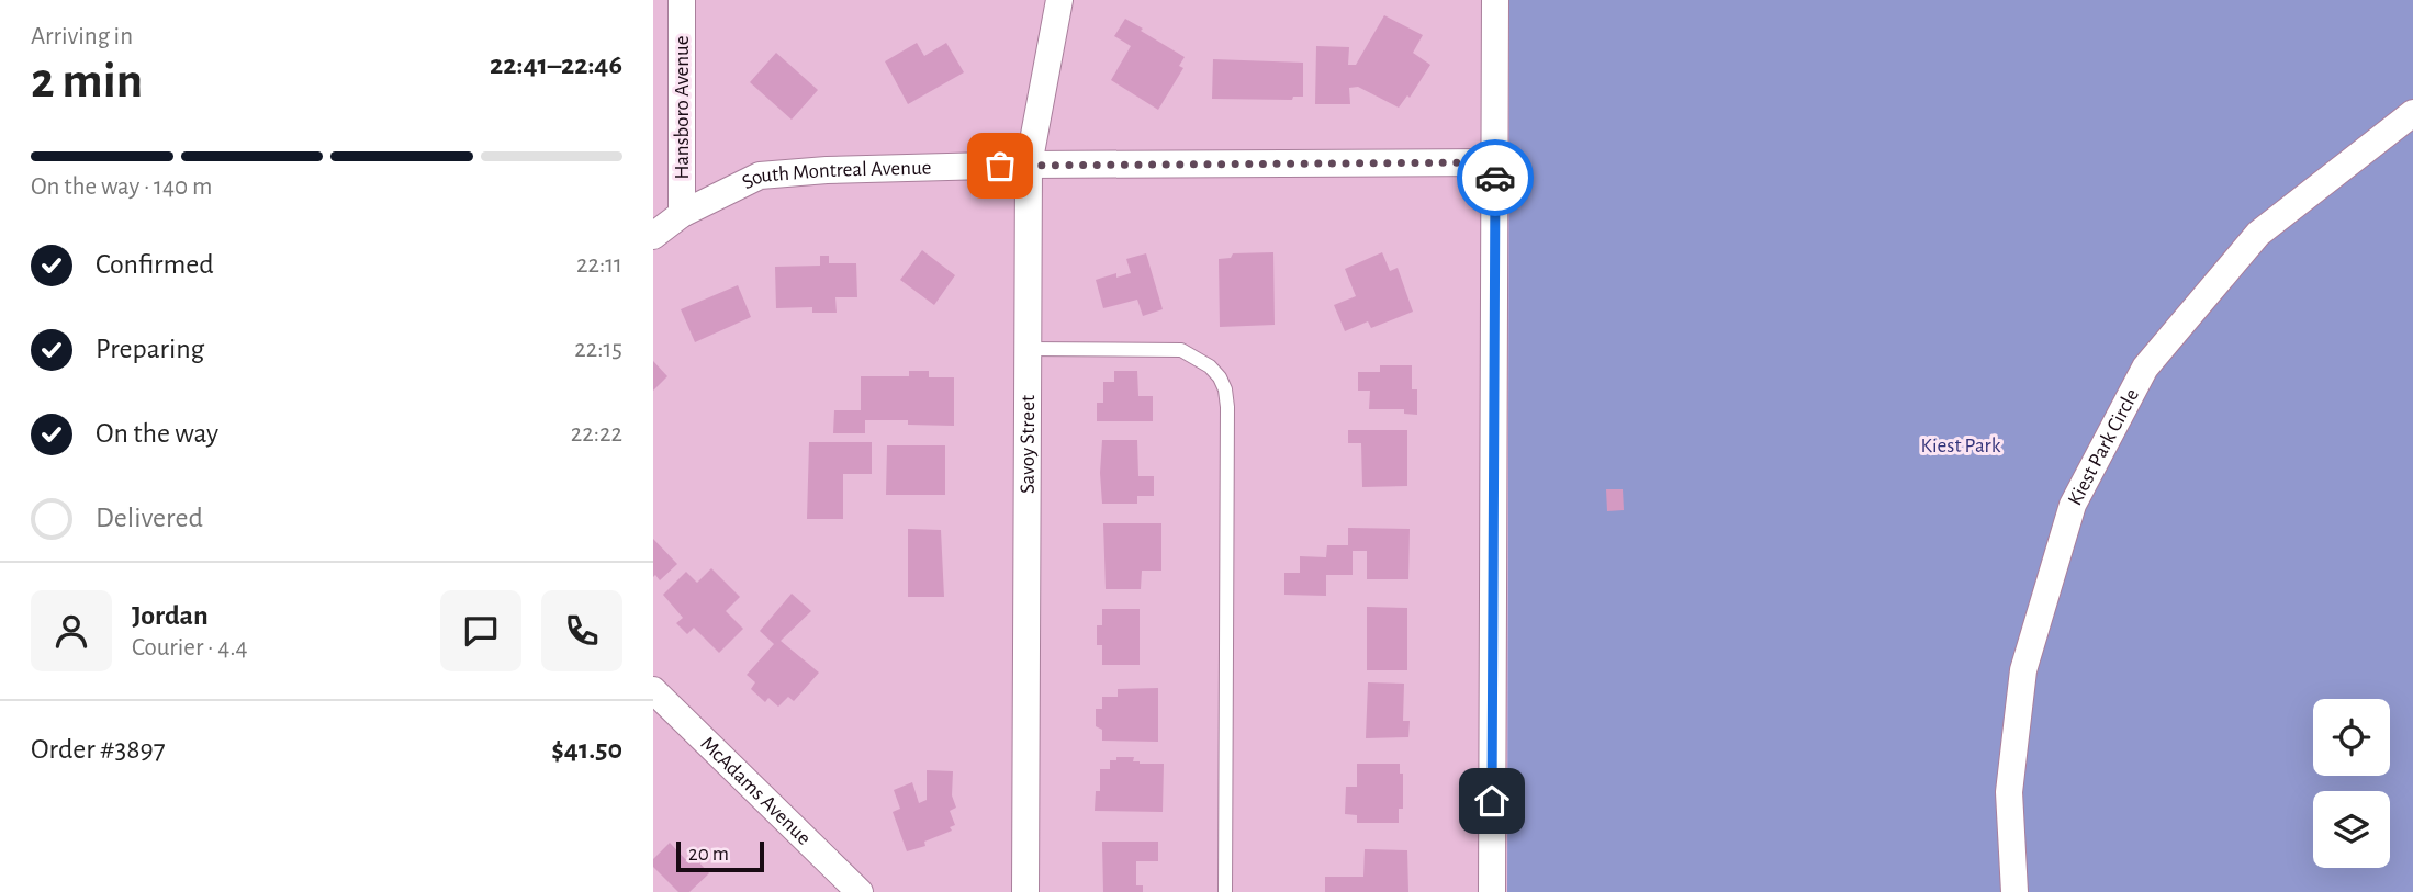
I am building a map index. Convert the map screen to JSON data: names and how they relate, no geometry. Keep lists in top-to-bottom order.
{
  "streets": {
    "street": [
      "Hansboro Avenue",
      "South Montreal Avenue",
      "Savoy Street",
      "Kiest Park Circle",
      "McAdams Avenue"
    ]
  },
  "crossings": [
    ["Hansboro Avenue", "South Montreal Avenue"],
    ["South Montreal Avenue", "Savoy Street"]
  ],
  "parks": ["Kiest Park"],
  "scale_bar": "20 m",
  "page": {
    "heading": ["2 min", "Arriving in", "22:41–22:46"],
    "panel": [
      "Jordan",
      "Courier · 4.4",
      "Order #3897",
      "$41.50"
    ],
    "bar": "On the way · 140 m",
    "list": [
      ["Confirmed", "22:11"],
      ["Preparing", "22:15"],
      ["On the way", "22:22"],
      "Delivered"
    ],
    "scale": "20 m"
  }
}
